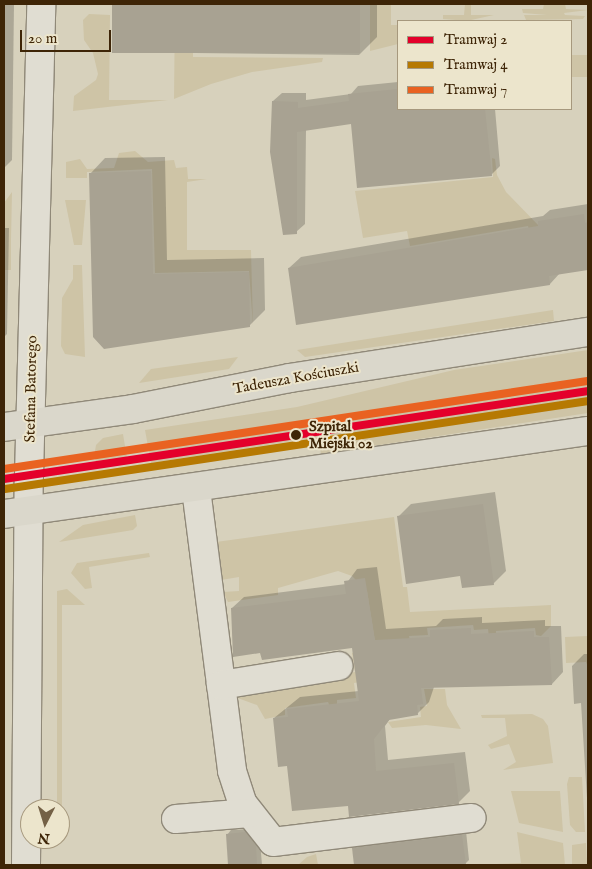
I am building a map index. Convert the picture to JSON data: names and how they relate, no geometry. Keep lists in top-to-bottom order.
{
  "streets": {
    "main road": ["Tadeusza Kościuszki"],
    "street": ["Stefana Batorego"]
  },
  "crossings": [
    ["Tadeusza Kościuszki", "Stefana Batorego"]
  ],
  "places": ["Szpital Miejski 02"],
  "lines": ["tram line 7", "tram line 2", "tram line 4"],
  "legend": ["Tramwaj 2", "Tramwaj 4", "Tramwaj 7"],
  "scale_bar": "20 m",
  "north": "bottom"
}
